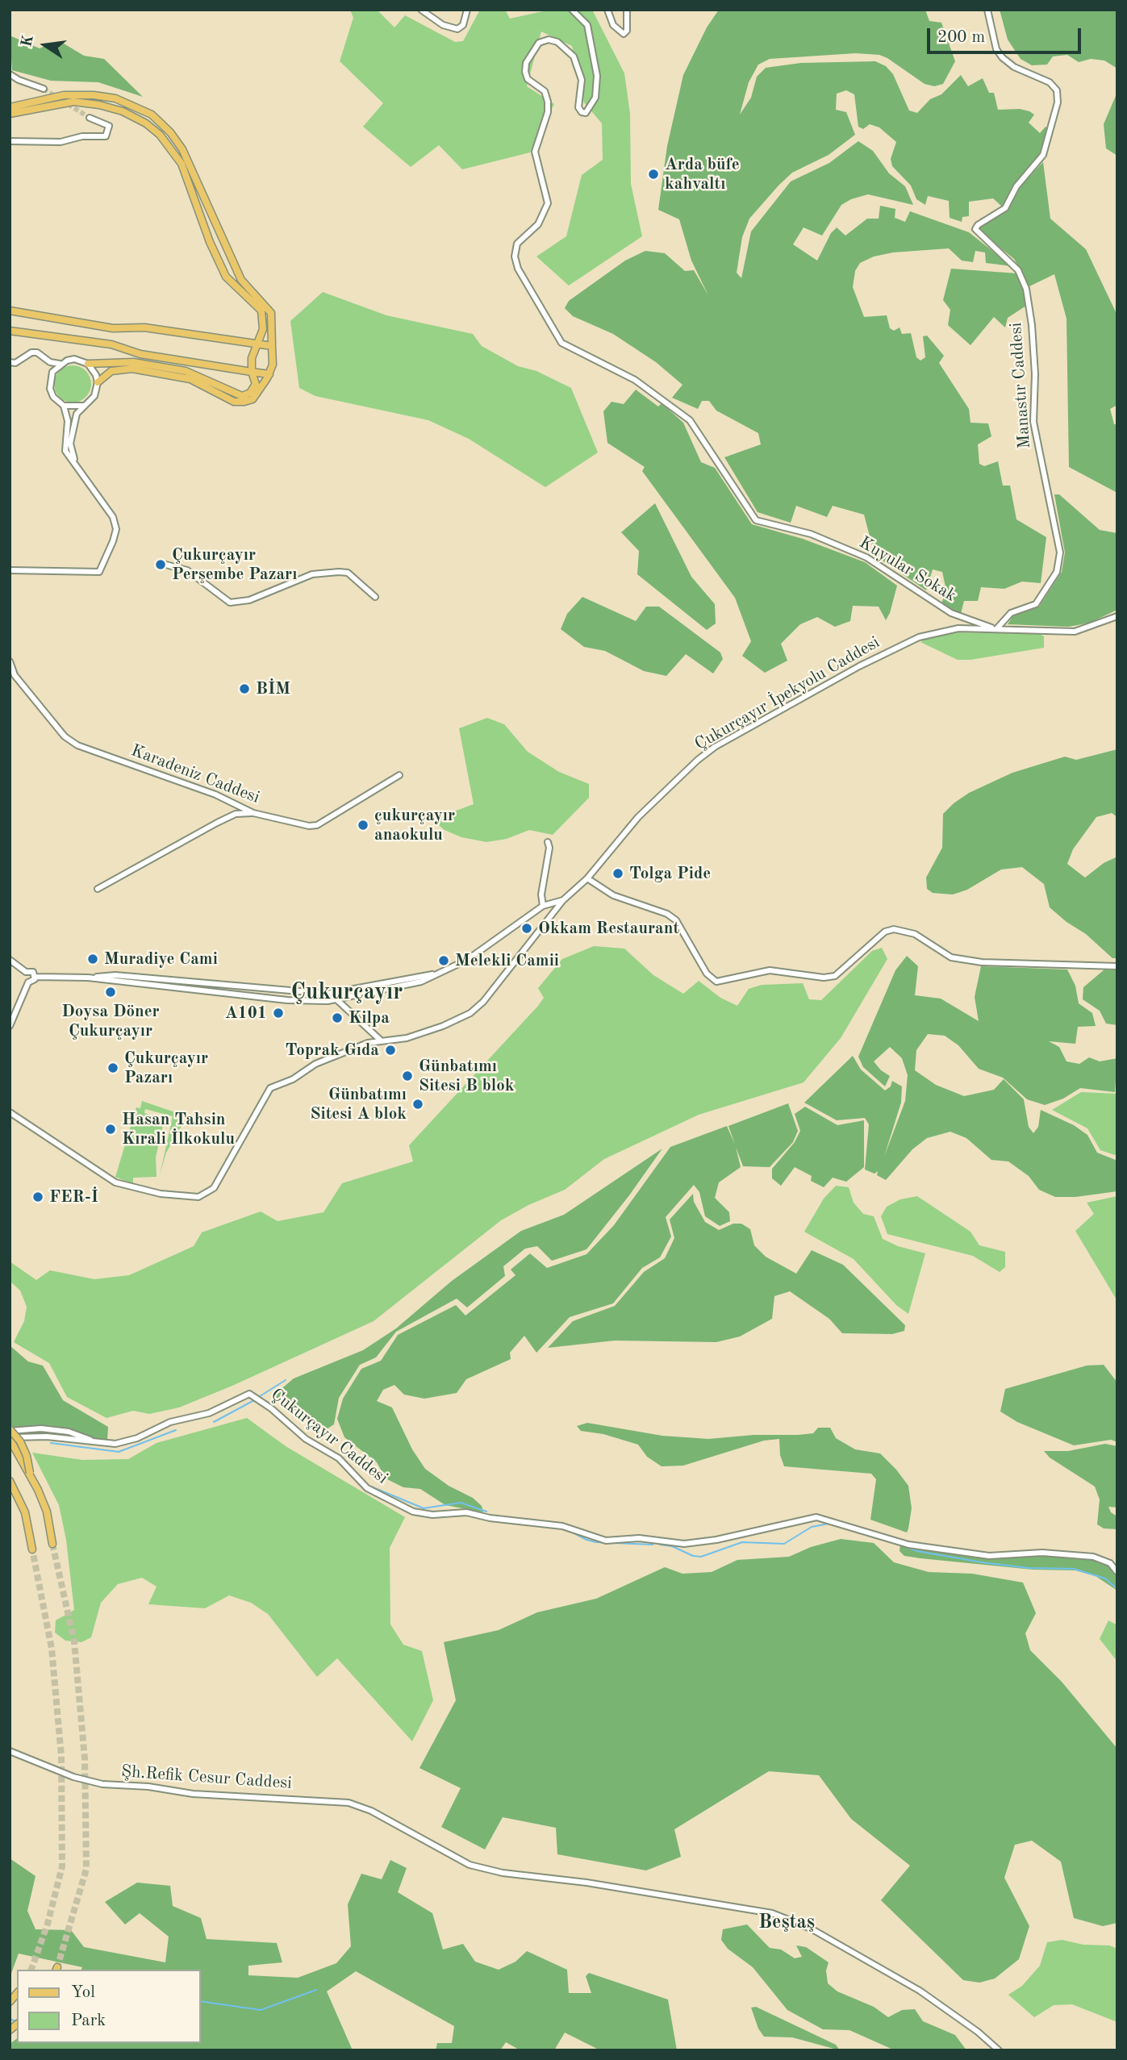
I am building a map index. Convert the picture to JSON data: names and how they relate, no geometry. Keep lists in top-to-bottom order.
{
  "streets": {
    "street": [
      "Manastır Caddesi",
      "Kuyular Sokak",
      "Çukurçayır İpekyolu Caddesi",
      "Karadeniz Caddesi",
      "Çukurçayır Caddesi",
      "Şh.Refik Cesur Caddesi"
    ]
  },
  "crossings": [
    ["Manastır Caddesi", "Kuyular Sokak"],
    ["Manastır Caddesi", "Çukurçayır İpekyolu Caddesi"],
    ["Kuyular Sokak", "Çukurçayır İpekyolu Caddesi"]
  ],
  "districts": ["Çukurçayır", "Beştaş"],
  "places": [
    "Arda büfe kahvaltı",
    "Çukurçayır Perşembe Pazarı",
    "BİM",
    "çukurçayır anaokulu",
    "Tolga Pide",
    "Okkam Restaurant",
    "Muradiye Cami",
    "Melekli Camii",
    "Doysa Döner Çukurçayır",
    "A101",
    "Kilpa",
    "Toprak Gıda",
    "Çukurçayır Pazarı",
    "Günbatımı Sitesi B blok",
    "Günbatımı Sitesi A blok",
    "Hasan Tahsin Kırali İlkokulu",
    "FER-İ"
  ],
  "legend": ["Yol", "Park"],
  "scale_bar": "200 m",
  "north": "left"
}
